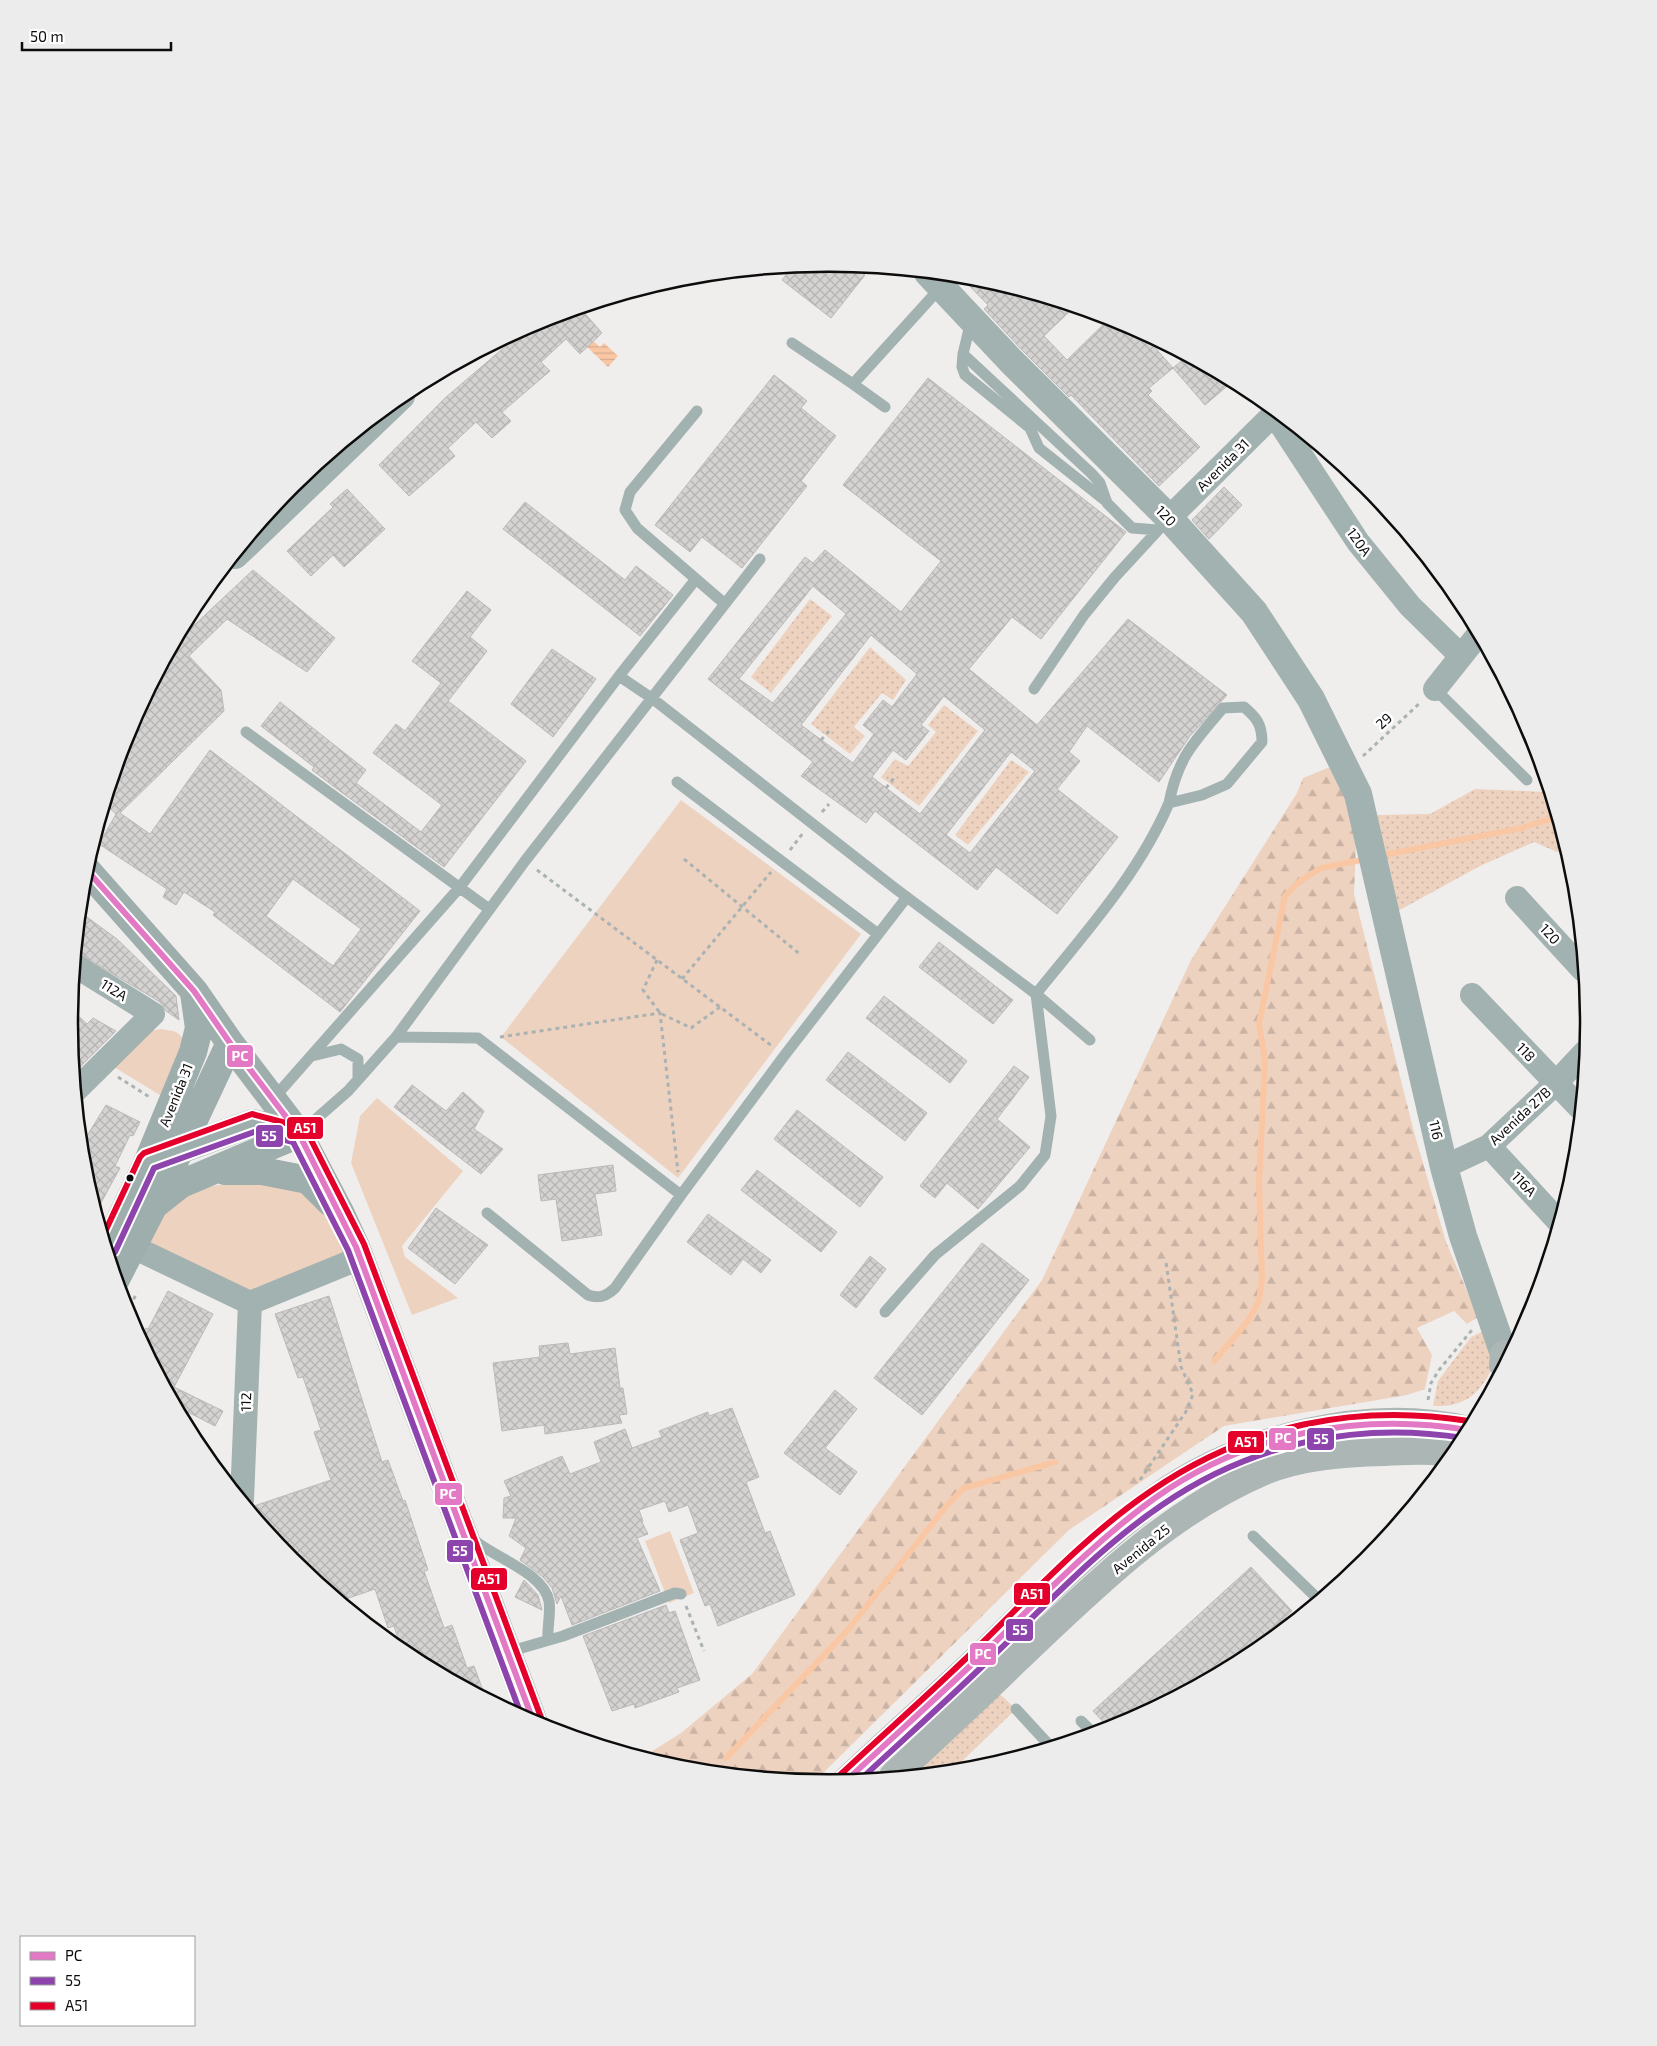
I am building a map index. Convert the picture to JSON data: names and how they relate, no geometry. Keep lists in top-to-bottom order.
{
  "streets": {
    "main road": ["Avenida 31", "Avenida 25"],
    "street": [
      "120",
      "120A",
      "112A",
      "118",
      "Avenida 27B",
      "116",
      "116A",
      "112"
    ],
    "path": ["29"]
  },
  "crossings": [
    ["Avenida 31", "120"],
    ["120", "29"],
    ["120", "116"],
    ["118", "Avenida 27B"],
    ["Avenida 27B", "116"],
    ["Avenida 27B", "116A"]
  ],
  "lines": ["transit line PC", "transit line A51", "transit line 55"],
  "legend": ["PC", "55", "A51"],
  "scale_bar": "50 m"
}
